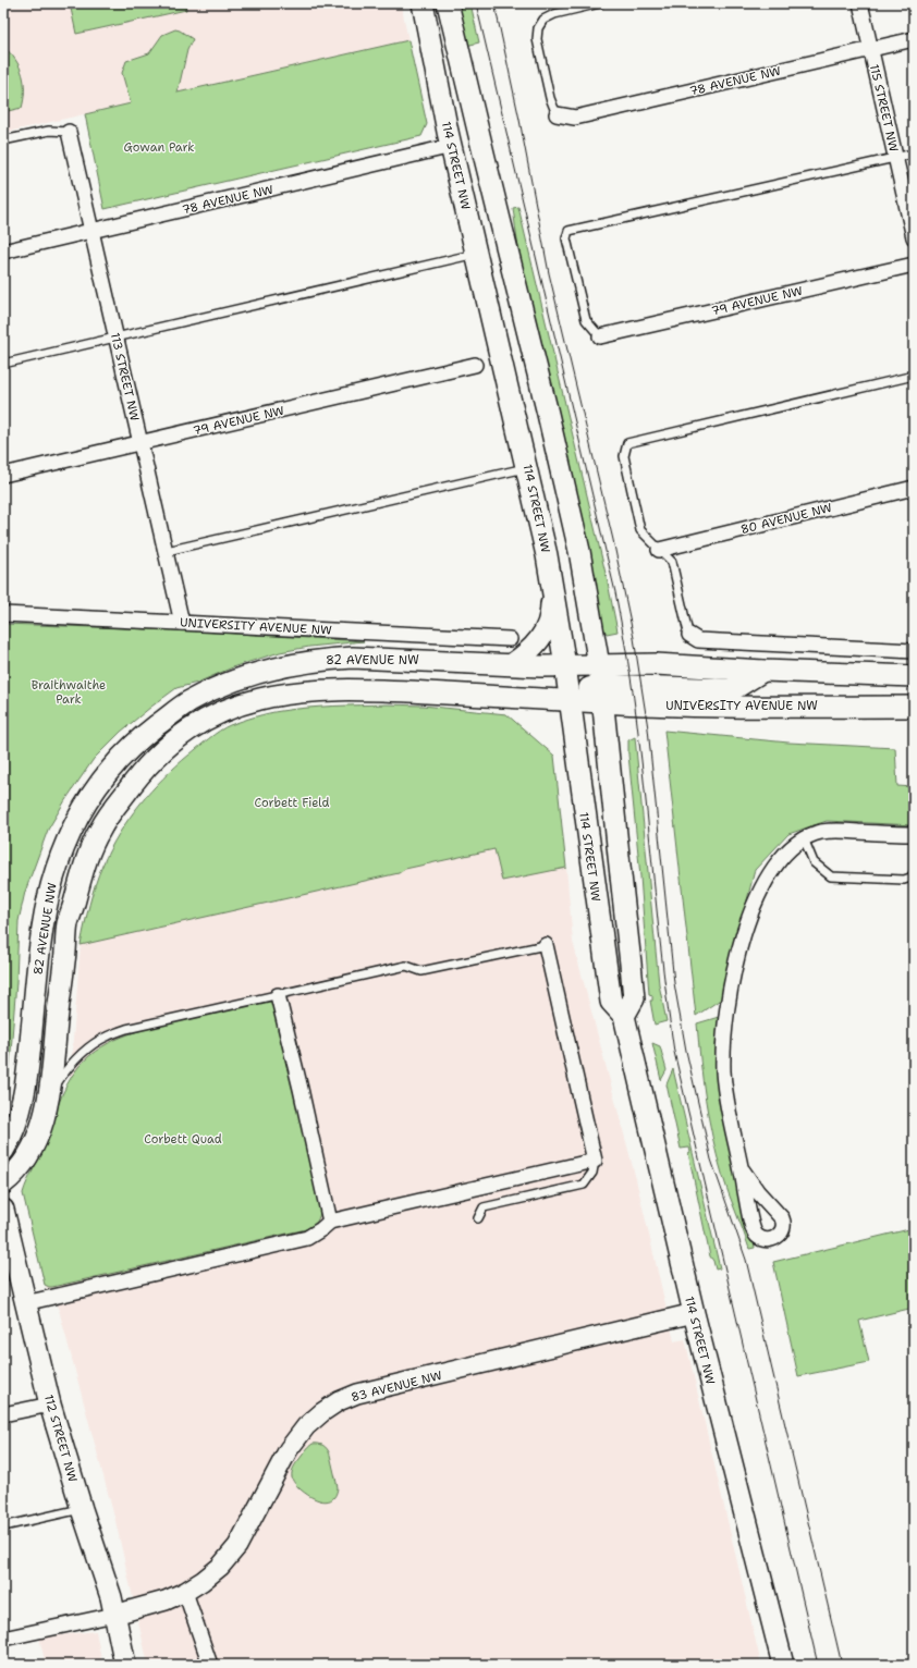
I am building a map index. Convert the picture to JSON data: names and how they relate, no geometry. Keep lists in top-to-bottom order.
{
  "streets": {
    "main road": [
      "114 STREET NW",
      "UNIVERSITY AVENUE NW",
      "82 AVENUE NW",
      "112 STREET NW"
    ],
    "street": [
      "78 AVENUE NW",
      "115 STREET NW",
      "79 AVENUE NW",
      "113 STREET NW",
      "80 AVENUE NW",
      "83 AVENUE NW"
    ]
  },
  "crossings": [
    ["78 AVENUE NW", "115 STREET NW"],
    ["78 AVENUE NW", "114 STREET NW"],
    ["78 AVENUE NW", "113 STREET NW"],
    ["114 STREET NW", "UNIVERSITY AVENUE NW"],
    ["114 STREET NW", "82 AVENUE NW"],
    ["114 STREET NW", "83 AVENUE NW"],
    ["79 AVENUE NW", "113 STREET NW"],
    ["113 STREET NW", "UNIVERSITY AVENUE NW"],
    ["UNIVERSITY AVENUE NW", "82 AVENUE NW"],
    ["83 AVENUE NW", "112 STREET NW"]
  ],
  "parks": [
    "Gowan Park",
    "Braithwaithe Park",
    "Corbett Field",
    "Corbett Quad"
  ]
}
